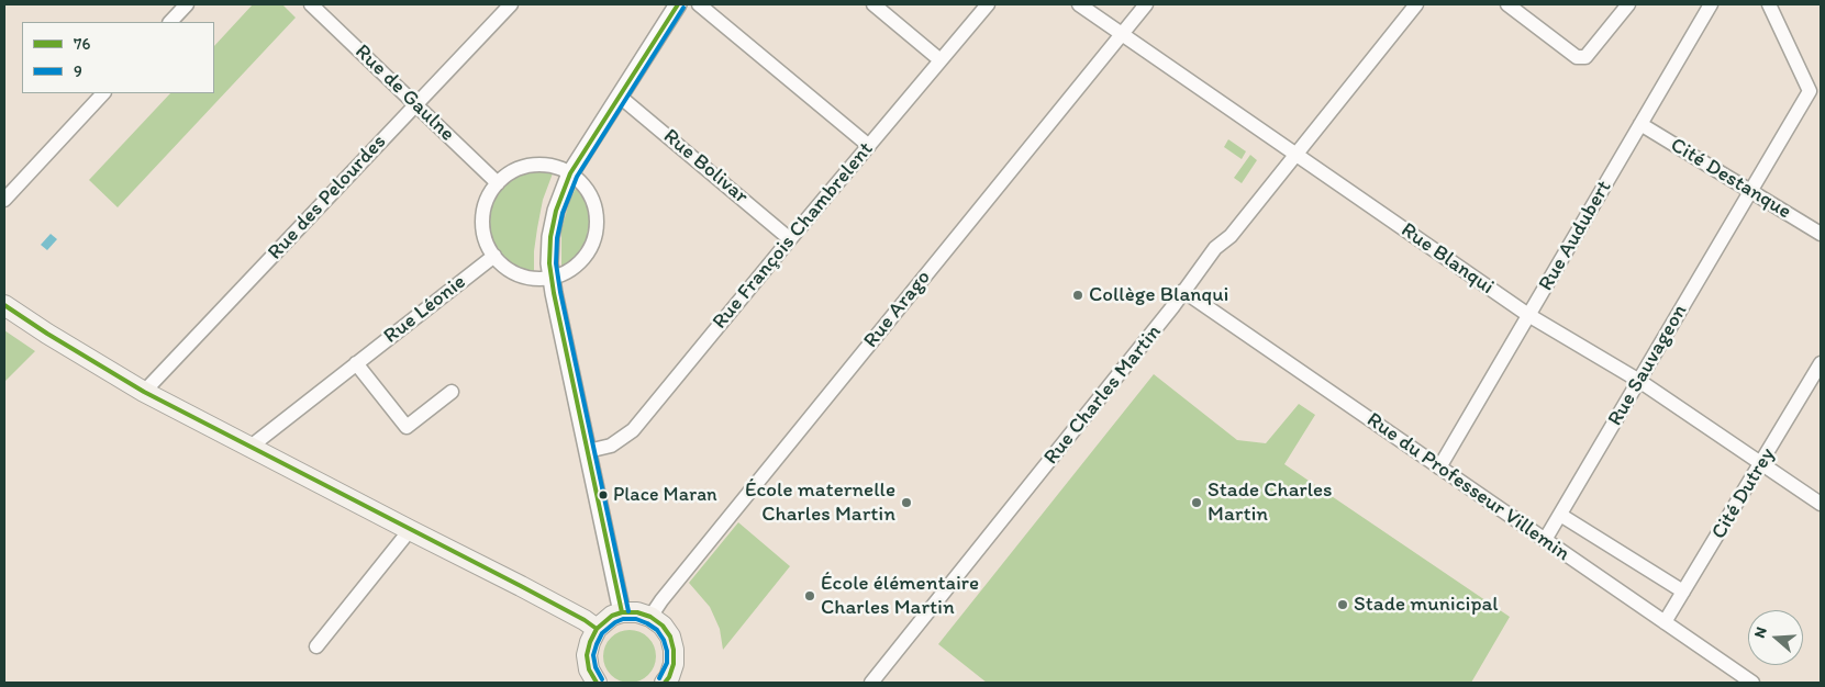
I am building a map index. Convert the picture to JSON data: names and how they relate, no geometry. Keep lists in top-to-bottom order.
{
  "streets": {
    "street": [
      "Rue de Gaulne",
      "Rue Bolivar",
      "Cité Destanque",
      "Rue des Pelourdes",
      "Rue François Chambrelent",
      "Rue Audubert",
      "Rue Blanqui",
      "Rue Léonie",
      "Rue Arago",
      "Rue Sauvageon",
      "Rue Charles Martin",
      "Rue du Professeur Villemin",
      "Cité Dutrey"
    ]
  },
  "crossings": [
    ["Rue de Gaulne", "Rue des Pelourdes"],
    ["Rue Bolivar", "Rue François Chambrelent"],
    ["Cité Destanque", "Rue Audubert"],
    ["Cité Destanque", "Rue Sauvageon"],
    ["Rue Audubert", "Rue Blanqui"],
    ["Rue Audubert", "Rue du Professeur Villemin"],
    ["Rue Blanqui", "Rue Arago"],
    ["Rue Blanqui", "Rue Sauvageon"],
    ["Rue Blanqui", "Rue Charles Martin"],
    ["Rue Blanqui", "Cité Dutrey"],
    ["Rue Sauvageon", "Rue du Professeur Villemin"],
    ["Rue Charles Martin", "Rue du Professeur Villemin"],
    ["Rue du Professeur Villemin", "Cité Dutrey"]
  ],
  "places": [
    "Collège Blanqui",
    "Place Maran",
    "École maternelle Charles Martin",
    "Stade Charles Martin",
    "École élémentaire Charles Martin",
    "Stade municipal"
  ],
  "lines": ["transit line 76", "transit line 9"],
  "legend": ["76", "9"],
  "north": "left"
}
